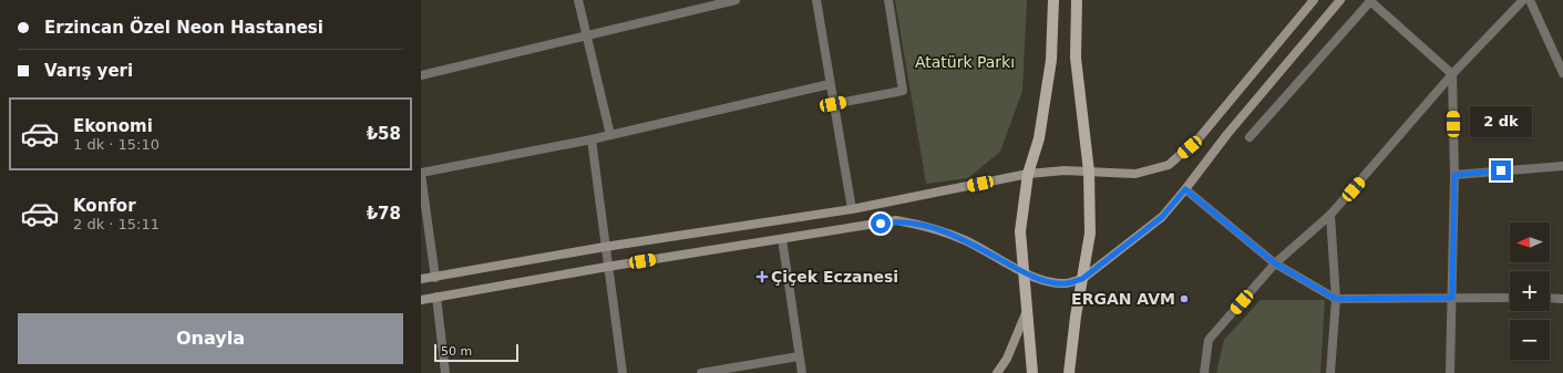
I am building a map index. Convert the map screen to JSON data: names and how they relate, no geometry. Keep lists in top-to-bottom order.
{
  "parks": ["Atatürk Parkı"],
  "places": {
    "health": ["Çiçek Eczanesi"],
    "other": ["ERGAN AVM"]
  },
  "scale_bar": "50 m",
  "north": "left",
  "page": {
    "banner": ["Erzincan Özel Neon Hastanesi", "Varış yeri"],
    "list": [
      {
        "name": "Ekonomi",
        "note": "1 dk · 15:10",
        "value": "₺58"
      },
      {
        "name": "Konfor",
        "note": "2 dk · 15:11",
        "value": "₺78"
      }
    ],
    "bubble": "2 dk",
    "map_buttons": ["+", "−"],
    "buttons": "Onayla",
    "scale": "50 m"
  }
}
